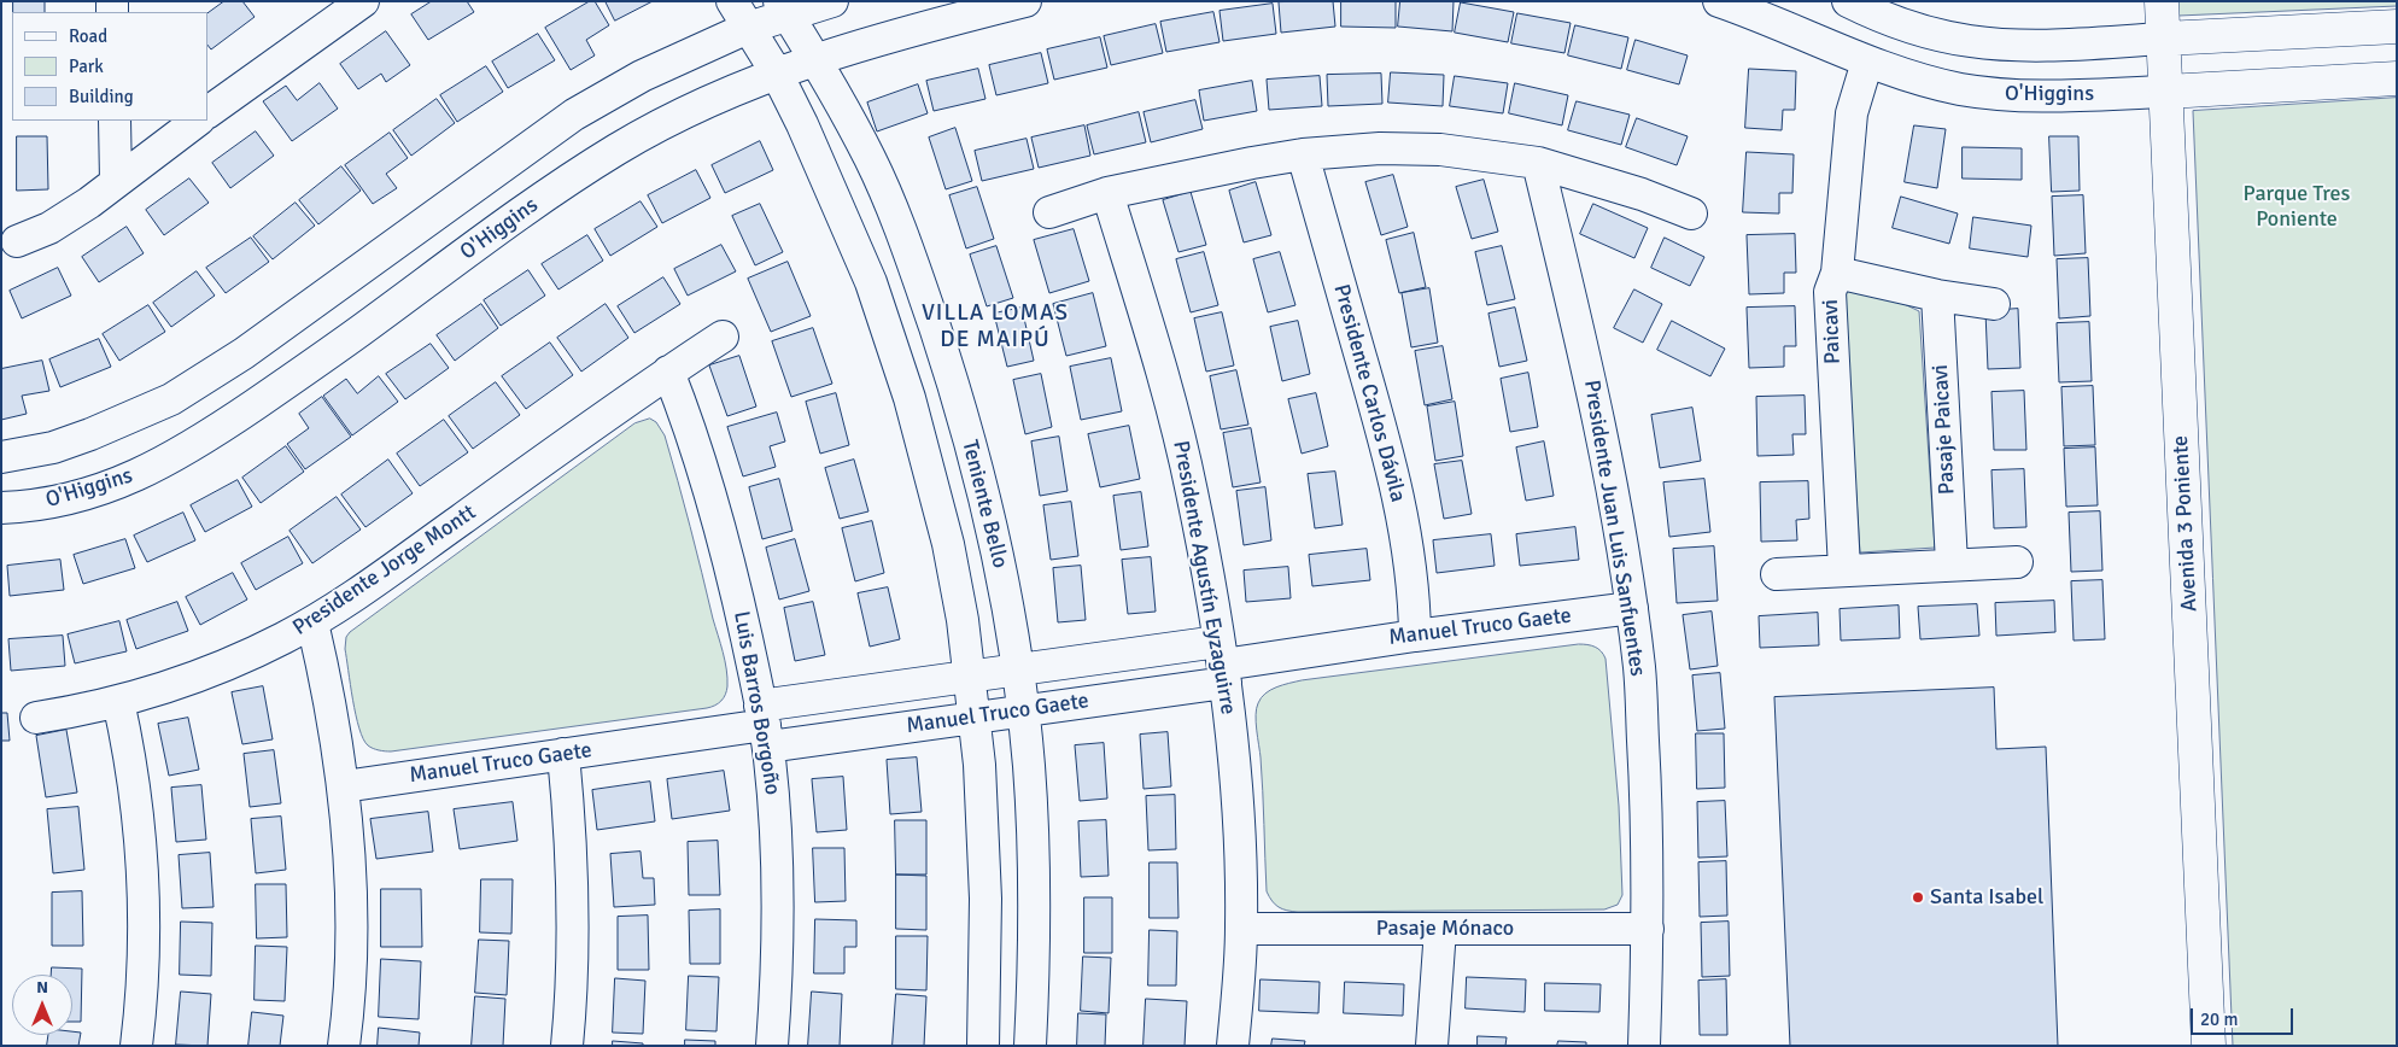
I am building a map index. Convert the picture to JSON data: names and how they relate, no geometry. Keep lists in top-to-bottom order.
{
  "streets": {
    "street": [
      "O'Higgins",
      "Paicavi",
      "Presidente Carlos Dávila",
      "Pasaje Paicavi",
      "Teniente Bello",
      "Avenida 3 Poniente",
      "Presidente Juan Luis Sanfuentes",
      "Presidente Jorge Montt",
      "Presidente Agustín Eyzaguirre",
      "Manuel Truco Gaete",
      "Luis Barros Borgoño",
      "Pasaje Mónaco"
    ]
  },
  "crossings": [
    ["O'Higgins", "Paicavi"],
    ["O'Higgins", "Teniente Bello"],
    ["O'Higgins", "Avenida 3 Poniente"],
    ["Presidente Carlos Dávila", "Manuel Truco Gaete"],
    ["Teniente Bello", "Manuel Truco Gaete"],
    ["Presidente Juan Luis Sanfuentes", "Manuel Truco Gaete"],
    ["Presidente Juan Luis Sanfuentes", "Pasaje Mónaco"],
    ["Presidente Jorge Montt", "Luis Barros Borgoño"],
    ["Presidente Agustín Eyzaguirre", "Manuel Truco Gaete"],
    ["Presidente Agustín Eyzaguirre", "Pasaje Mónaco"],
    ["Manuel Truco Gaete", "Luis Barros Borgoño"]
  ],
  "districts": ["VILLA LOMAS DE MAIPÚ"],
  "parks": ["Parque Tres Poniente"],
  "places": ["Santa Isabel"],
  "legend": ["Road", "Park", "Building"],
  "scale_bar": "20 m",
  "north": "top"
}
